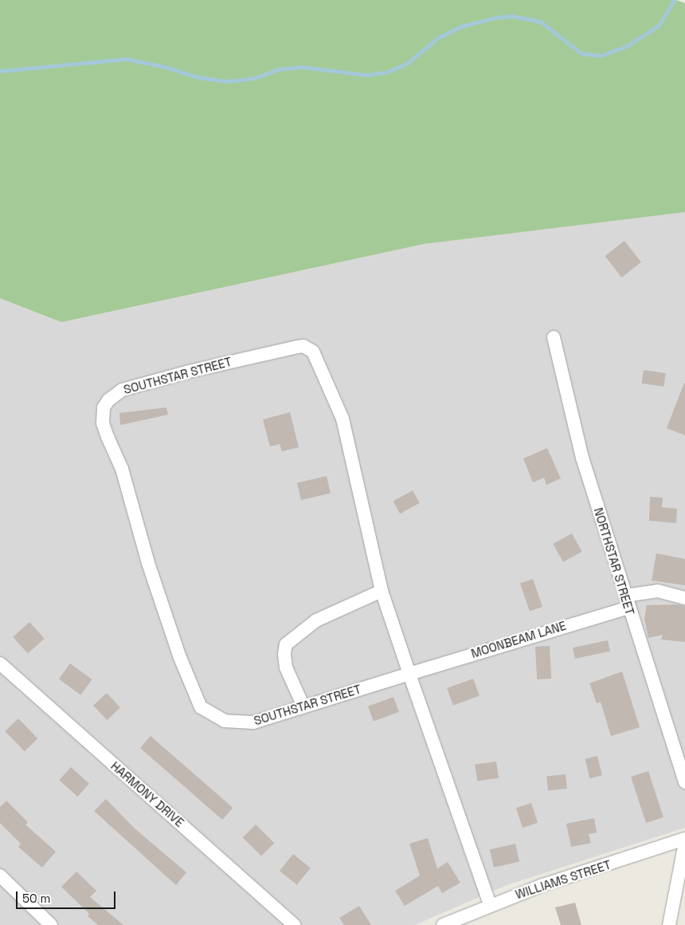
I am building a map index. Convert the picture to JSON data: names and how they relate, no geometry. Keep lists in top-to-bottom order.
{
  "streets": {
    "street": [
      "SOUTHSTAR STREET",
      "NORTHSTAR STREET",
      "MOONBEAM LANE",
      "HARMONY DRIVE",
      "WILLIAMS STREET"
    ]
  },
  "crossings": [
    ["SOUTHSTAR STREET", "MOONBEAM LANE"],
    ["SOUTHSTAR STREET", "WILLIAMS STREET"],
    ["NORTHSTAR STREET", "MOONBEAM LANE"]
  ],
  "scale_bar": "50 m"
}
